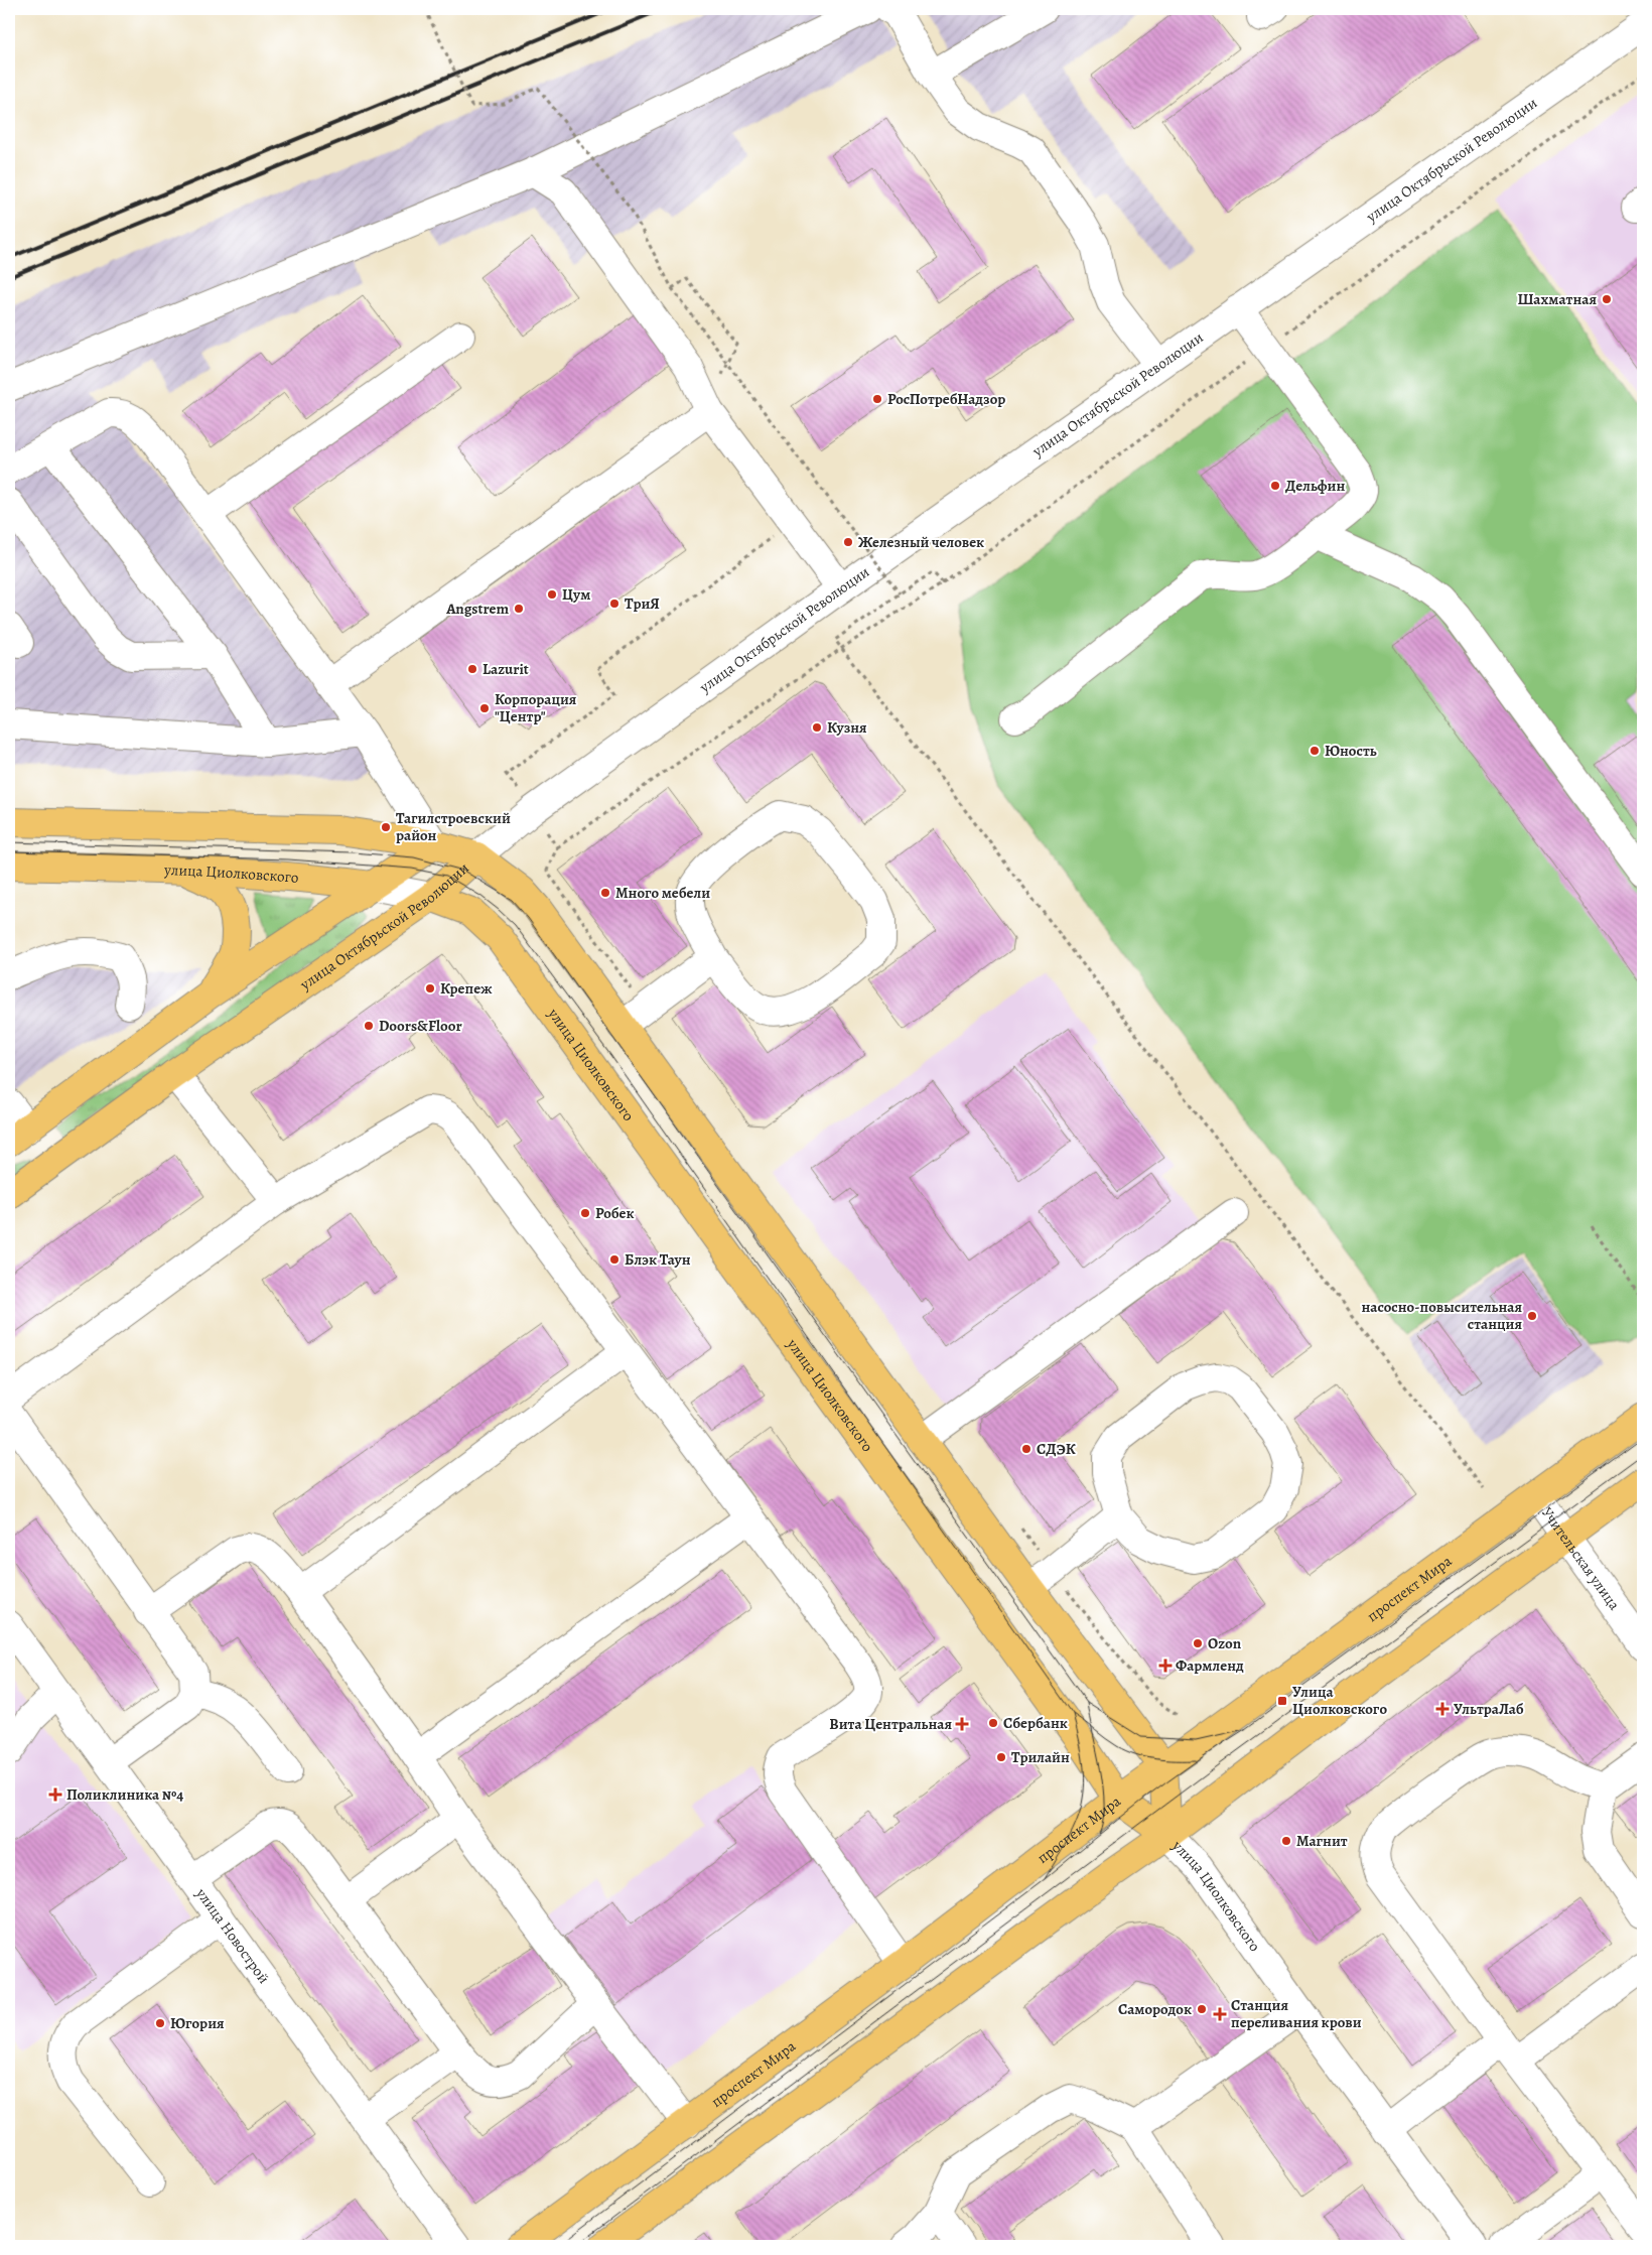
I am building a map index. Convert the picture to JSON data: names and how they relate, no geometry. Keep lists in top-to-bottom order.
{
  "streets": {
    "main road": ["улица Октябрьской Революции", "улица Циолковского", "проспект Мира"],
    "street": ["Учительская улица", "улица Новострой"]
  },
  "crossings": [
    ["улица Октябрьской Революции", "улица Циолковского"],
    ["улица Циолковского", "проспект Мира"],
    ["Учительская улица", "проспект Мира"]
  ],
  "places": {
    "other": [
      "Шахматная",
      "РосПотребНадзор",
      "Дельфин",
      "Железный человек",
      "Цум",
      "ТриЯ",
      "Angstrem",
      "Lazurit",
      "Корпорация \"Центр\"",
      "Кузня",
      "Юность",
      "Тагилстроевский район",
      "Много мебели",
      "Крепеж",
      "Doors&Floor",
      "Робек",
      "Блэк Таун",
      "насосно-повысительная станция",
      "СДЭК",
      "Ozon",
      "Сбербанк",
      "Трилайн",
      "Магнит",
      "Самородок",
      "Югория"
    ],
    "health": [
      "Фармленд",
      "УльтраЛаб",
      "Вита Центральная",
      "Поликлиника №4",
      "Станция переливания крови"
    ],
    "transit": ["Улица Циолковского"]
  }
}
